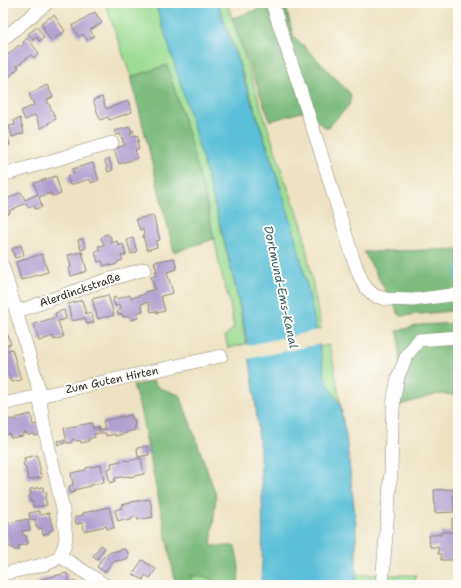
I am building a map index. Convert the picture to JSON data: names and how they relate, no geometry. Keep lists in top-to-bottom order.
{
  "streets": {
    "street": ["Alerdinckstraße", "Zum Guten Hirten"]
  },
  "water": ["Dortmund-Ems-Kanal"]
}
